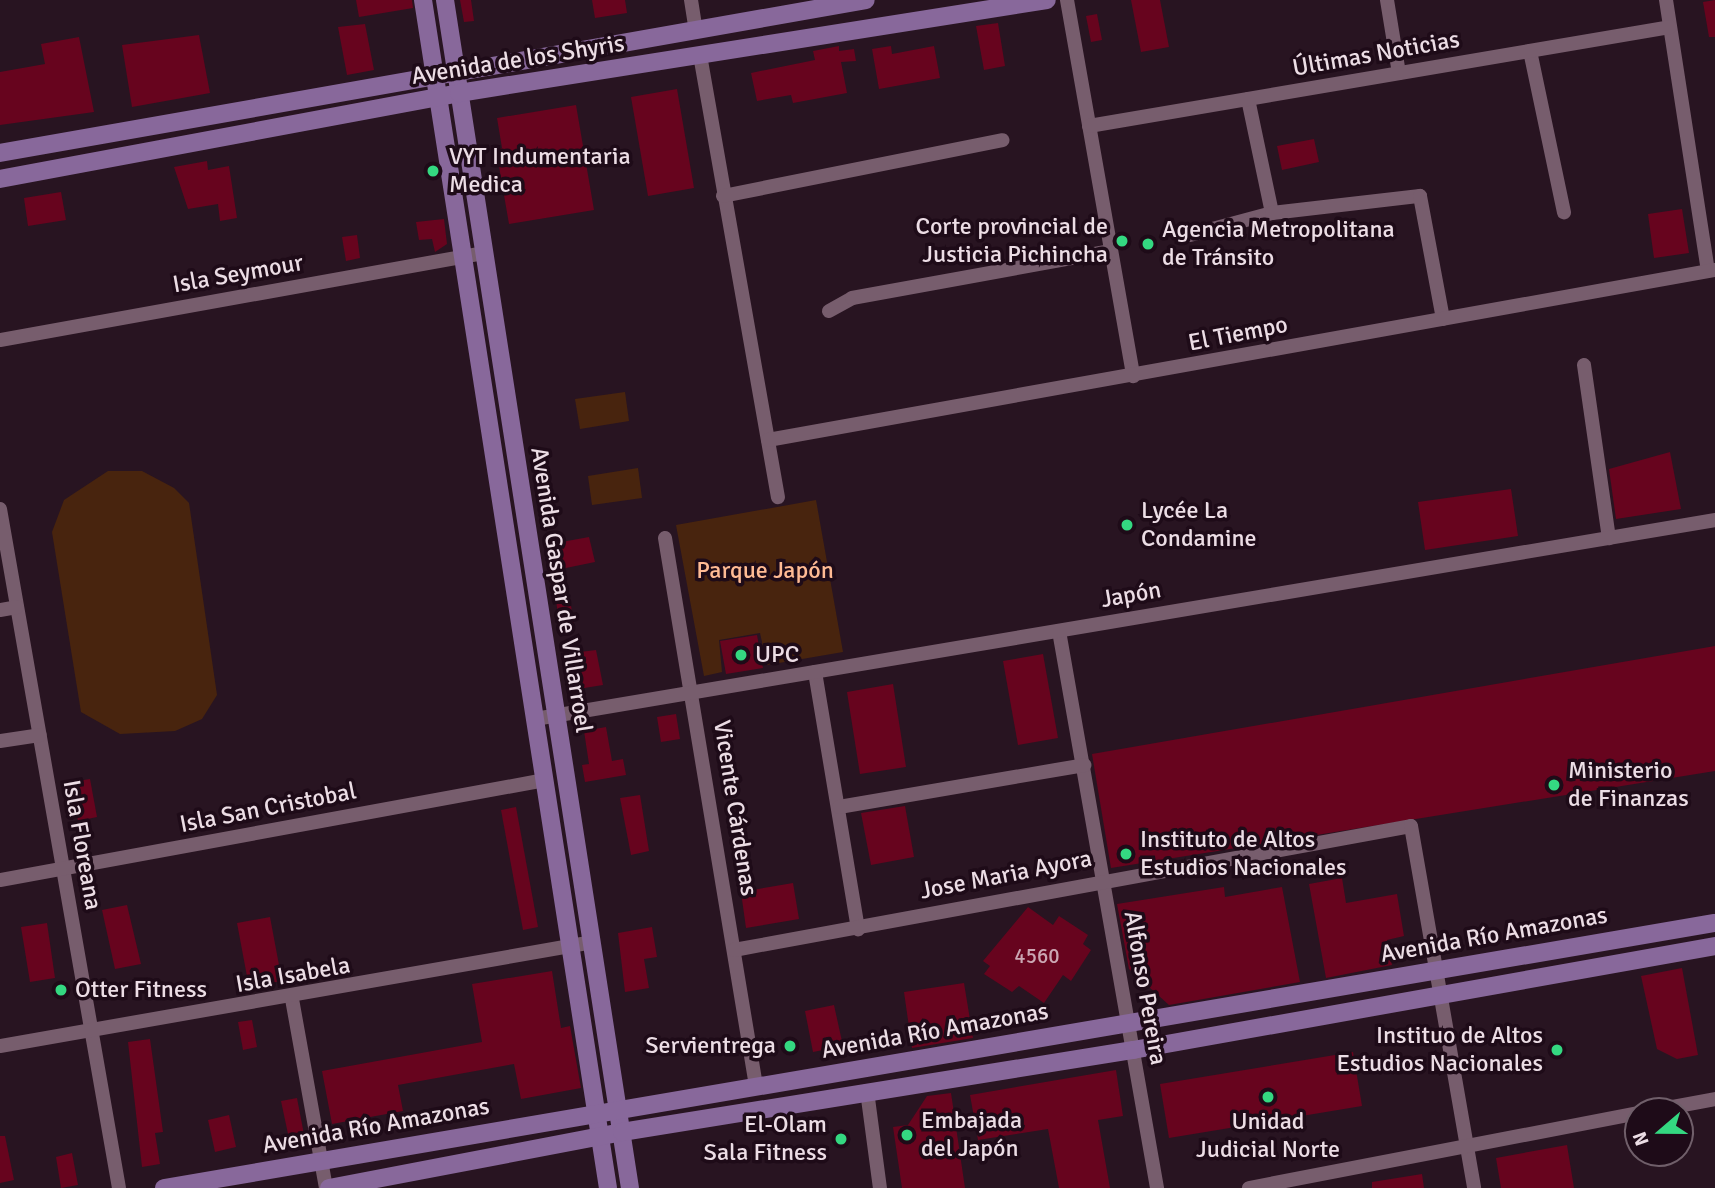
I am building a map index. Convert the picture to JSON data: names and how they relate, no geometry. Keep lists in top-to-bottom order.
{
  "streets": {
    "main road": ["Avenida de los Shyris", "Avenida Gaspar de Villarroel", "Avenida Río Amazonas"],
    "street": [
      "Últimas Noticias",
      "Isla Seymour",
      "El Tiempo",
      "Japón",
      "Isla San Cristobal",
      "Vicente Cárdenas",
      "Isla Floreana",
      "Jose Maria Ayora",
      "Isla Isabela",
      "Alfonso Pereira"
    ]
  },
  "crossings": [
    ["Avenida de los Shyris", "Avenida Gaspar de Villarroel"],
    ["Isla Seymour", "Avenida Gaspar de Villarroel"],
    ["Avenida Gaspar de Villarroel", "Japón"],
    ["Avenida Gaspar de Villarroel", "Isla San Cristobal"],
    ["Avenida Gaspar de Villarroel", "Avenida Río Amazonas"],
    ["Avenida Gaspar de Villarroel", "Isla Isabela"],
    ["Japón", "Vicente Cárdenas"],
    ["Japón", "Alfonso Pereira"],
    ["Isla San Cristobal", "Isla Floreana"],
    ["Vicente Cárdenas", "Jose Maria Ayora"],
    ["Vicente Cárdenas", "Avenida Río Amazonas"],
    ["Isla Floreana", "Isla Isabela"],
    ["Jose Maria Ayora", "Avenida Río Amazonas"],
    ["Jose Maria Ayora", "Alfonso Pereira"],
    ["Avenida Río Amazonas", "Alfonso Pereira"]
  ],
  "parks": ["Parque Japón"],
  "places": [
    "VYT Indumentaria Medica",
    "Corte provincial de Justicia Pichincha",
    "Agencia Metropolitana de Tránsito",
    "Lycée La Condamine",
    "UPC",
    "Ministerio de Finanzas",
    "Instituto de Altos Estudios Nacionales",
    "Otter Fitness",
    "Servientrega",
    "Instituo de Altos Estudios Nacionales",
    "Unidad Judicial Norte",
    "Embajada del Japón",
    "El-Olam Sala Fitness"
  ],
  "house_numbers": ["4560"],
  "north": "left"
}
